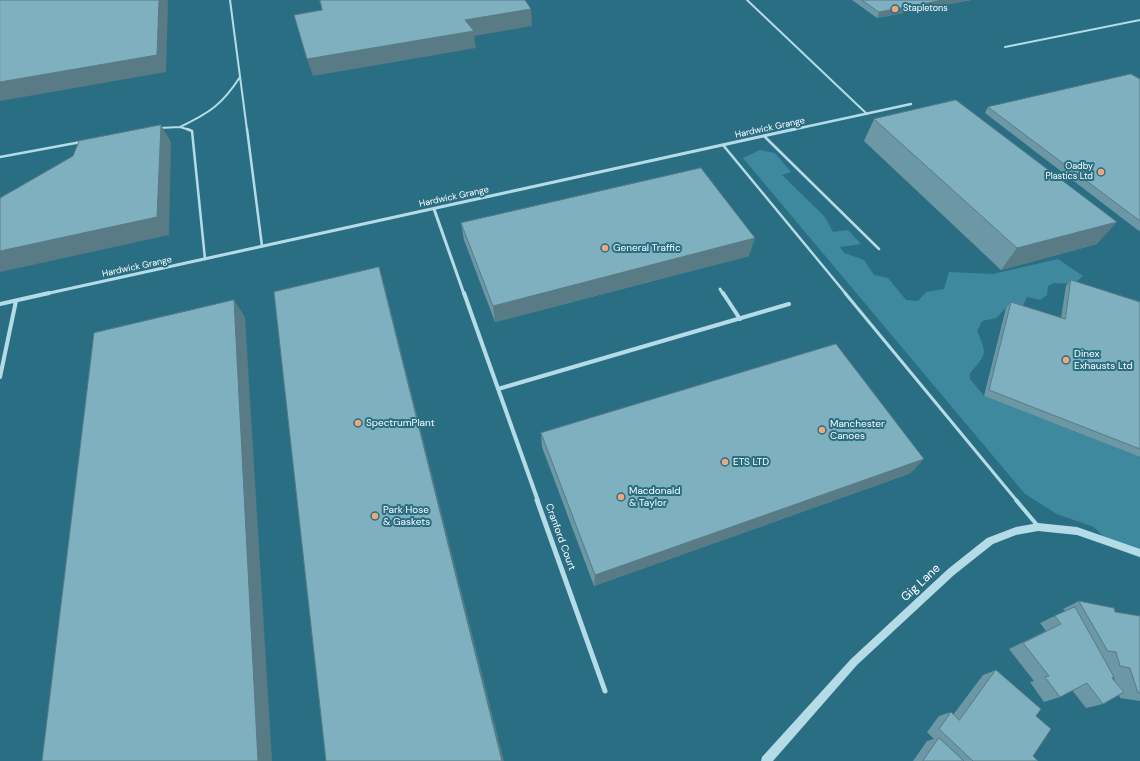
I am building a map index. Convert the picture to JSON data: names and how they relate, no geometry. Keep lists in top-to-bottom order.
{
  "streets": {
    "street": ["Hardwick Grange", "Cranford Court", "Gig Lane"]
  },
  "crossings": [
    ["Hardwick Grange", "Cranford Court"]
  ],
  "places": [
    "Stapletons",
    "Oadby Plastics Ltd",
    "General Traffic",
    "Dinex Exhausts Ltd",
    "SpectrumPlant",
    "Manchester Canoes",
    "ETS LTD",
    "Macdonald & Taylor",
    "Park Hose & Gaskets"
  ]
}
